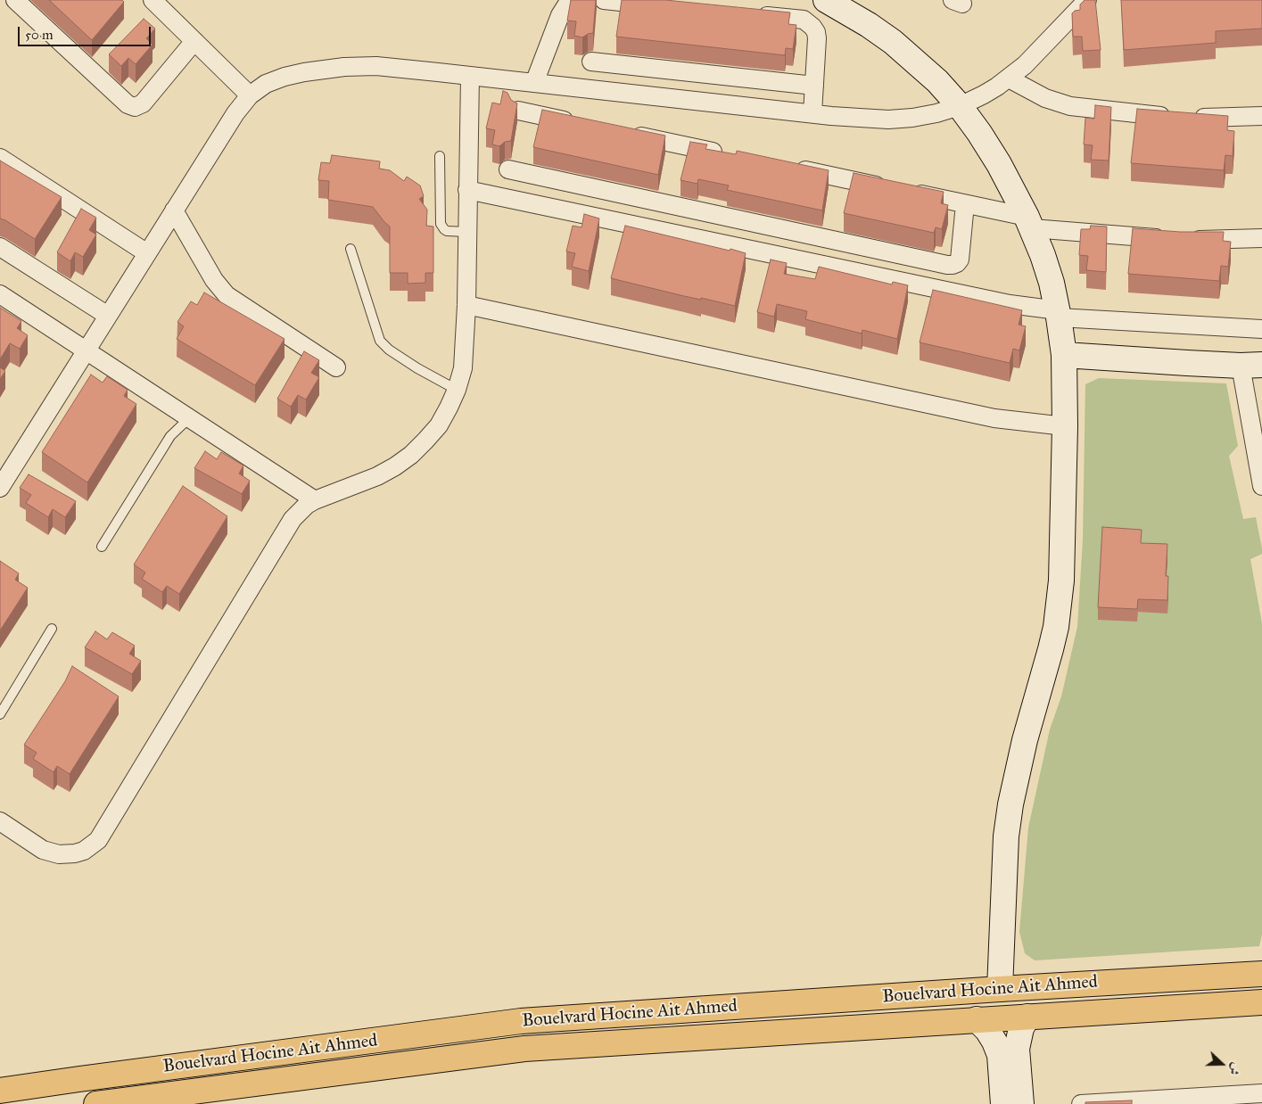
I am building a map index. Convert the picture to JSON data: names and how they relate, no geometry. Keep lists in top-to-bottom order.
{
  "streets": {
    "main road": ["Bouelvard Hocine Ait Ahmed"]
  },
  "scale_bar": "50 m",
  "north": "right"
}
